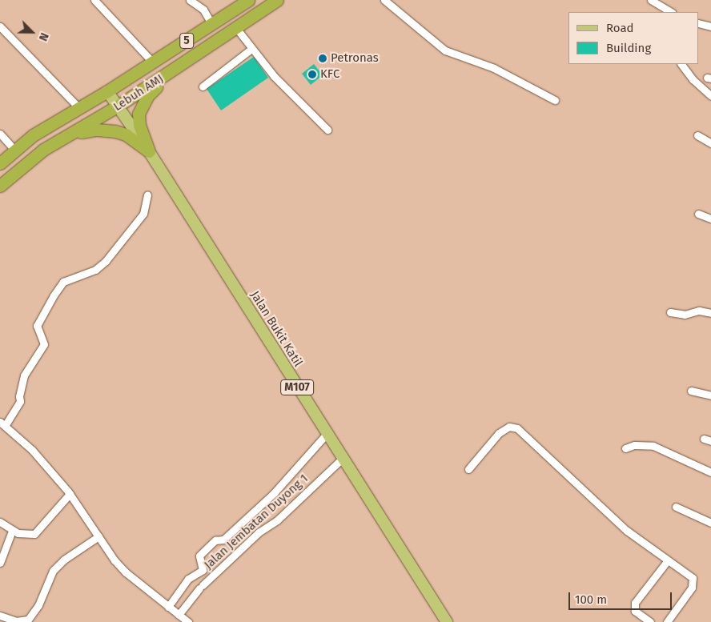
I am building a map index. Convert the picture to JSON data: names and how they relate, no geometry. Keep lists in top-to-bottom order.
{
  "streets": {
    "highway": ["5", "Lebuh AMJ"],
    "main road": ["Jalan Bukit Katil", "M107"],
    "street": ["Jalan Jembatan Duyong 1"]
  },
  "crossings": [
    ["Lebuh AMJ", "Jalan Bukit Katil"],
    ["Jalan Bukit Katil", "Jalan Jembatan Duyong 1"]
  ],
  "places": ["Petronas", "KFC"],
  "legend": ["Road", "Building"],
  "scale_bar": "100 m",
  "north": "bottom right"
}
